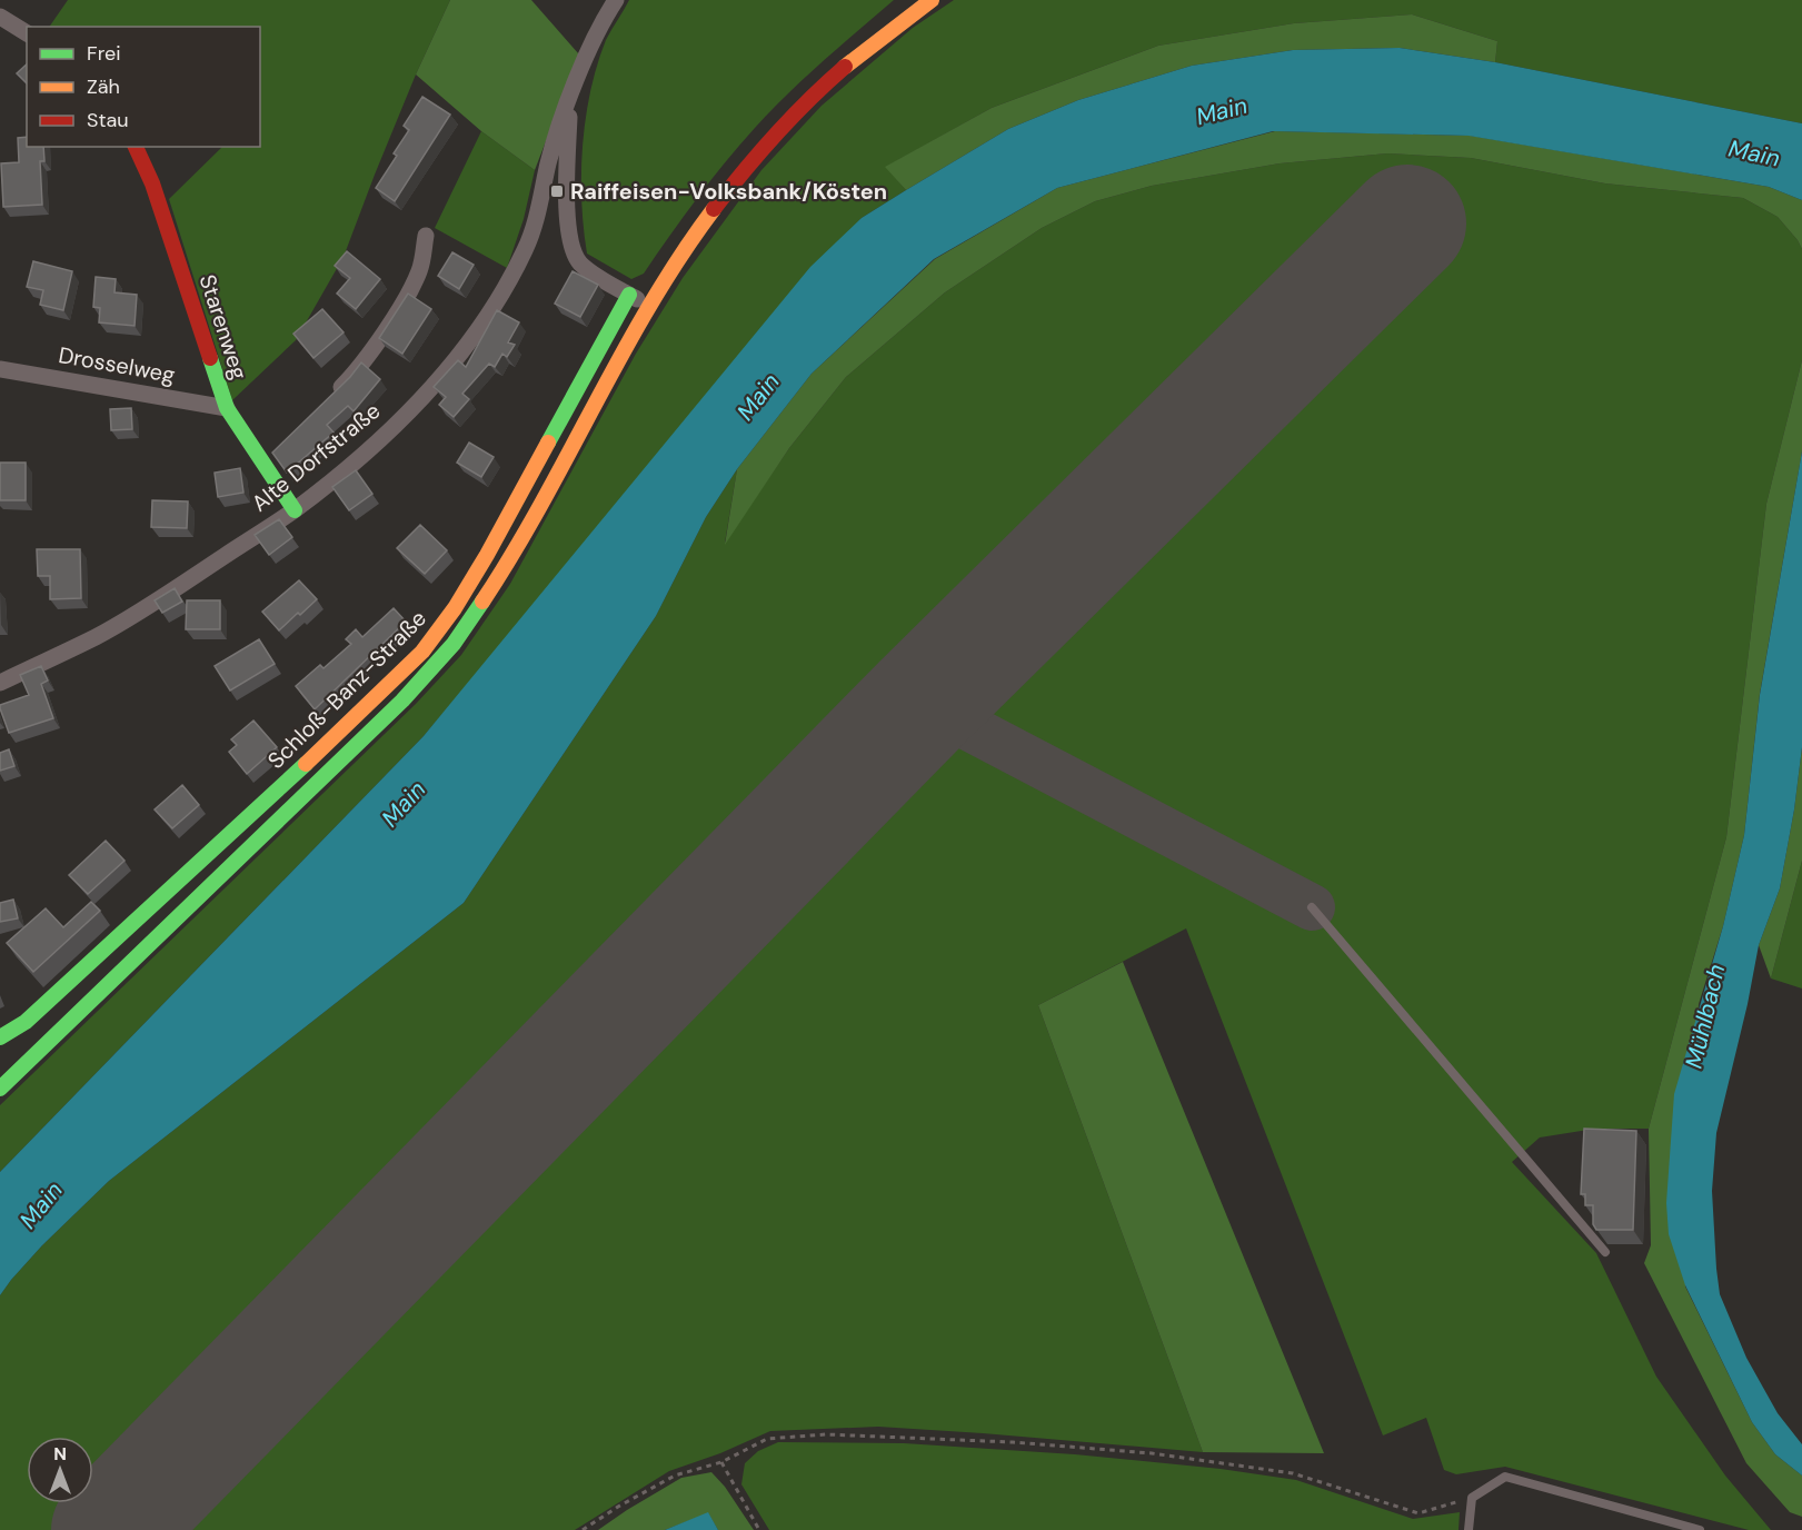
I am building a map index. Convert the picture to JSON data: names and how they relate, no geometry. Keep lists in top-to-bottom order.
{
  "streets": {
    "street": [
      "Starenweg",
      "Drosselweg",
      "Alte Dorfstraße",
      "Schloß-Banz-Straße"
    ]
  },
  "crossings": [
    ["Starenweg", "Drosselweg"],
    ["Starenweg", "Alte Dorfstraße"]
  ],
  "water": ["Main", "Mühlbach"],
  "places": {
    "transit": ["Raiffeisen-Volksbank/Kösten"]
  },
  "legend": ["Frei", "Zäh", "Stau"],
  "north": "top"
}
